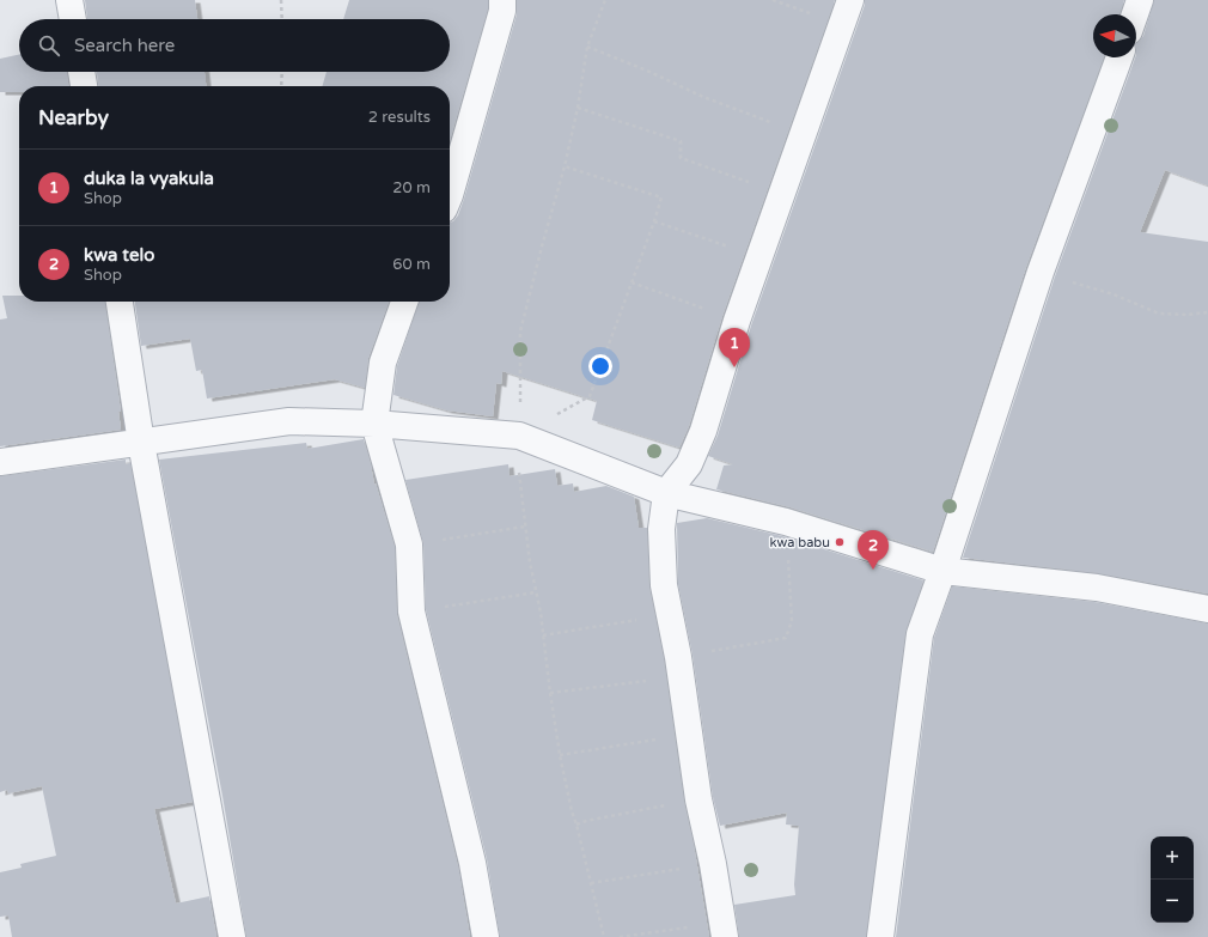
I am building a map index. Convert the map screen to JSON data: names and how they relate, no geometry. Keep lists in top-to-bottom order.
{
  "places": ["kwa babu"],
  "north": "left",
  "page": {
    "search": "Search here",
    "heading": ["Nearby", "2 results"],
    "list": [
      {
        "mark": "1",
        "name": "duka la vyakula",
        "note": "Shop",
        "value": "20 m"
      },
      {
        "mark": "2",
        "name": "kwa telo",
        "note": "Shop",
        "value": "60 m"
      }
    ],
    "pins": ["1", "2"],
    "map_buttons": ["+", "−"]
  }
}
